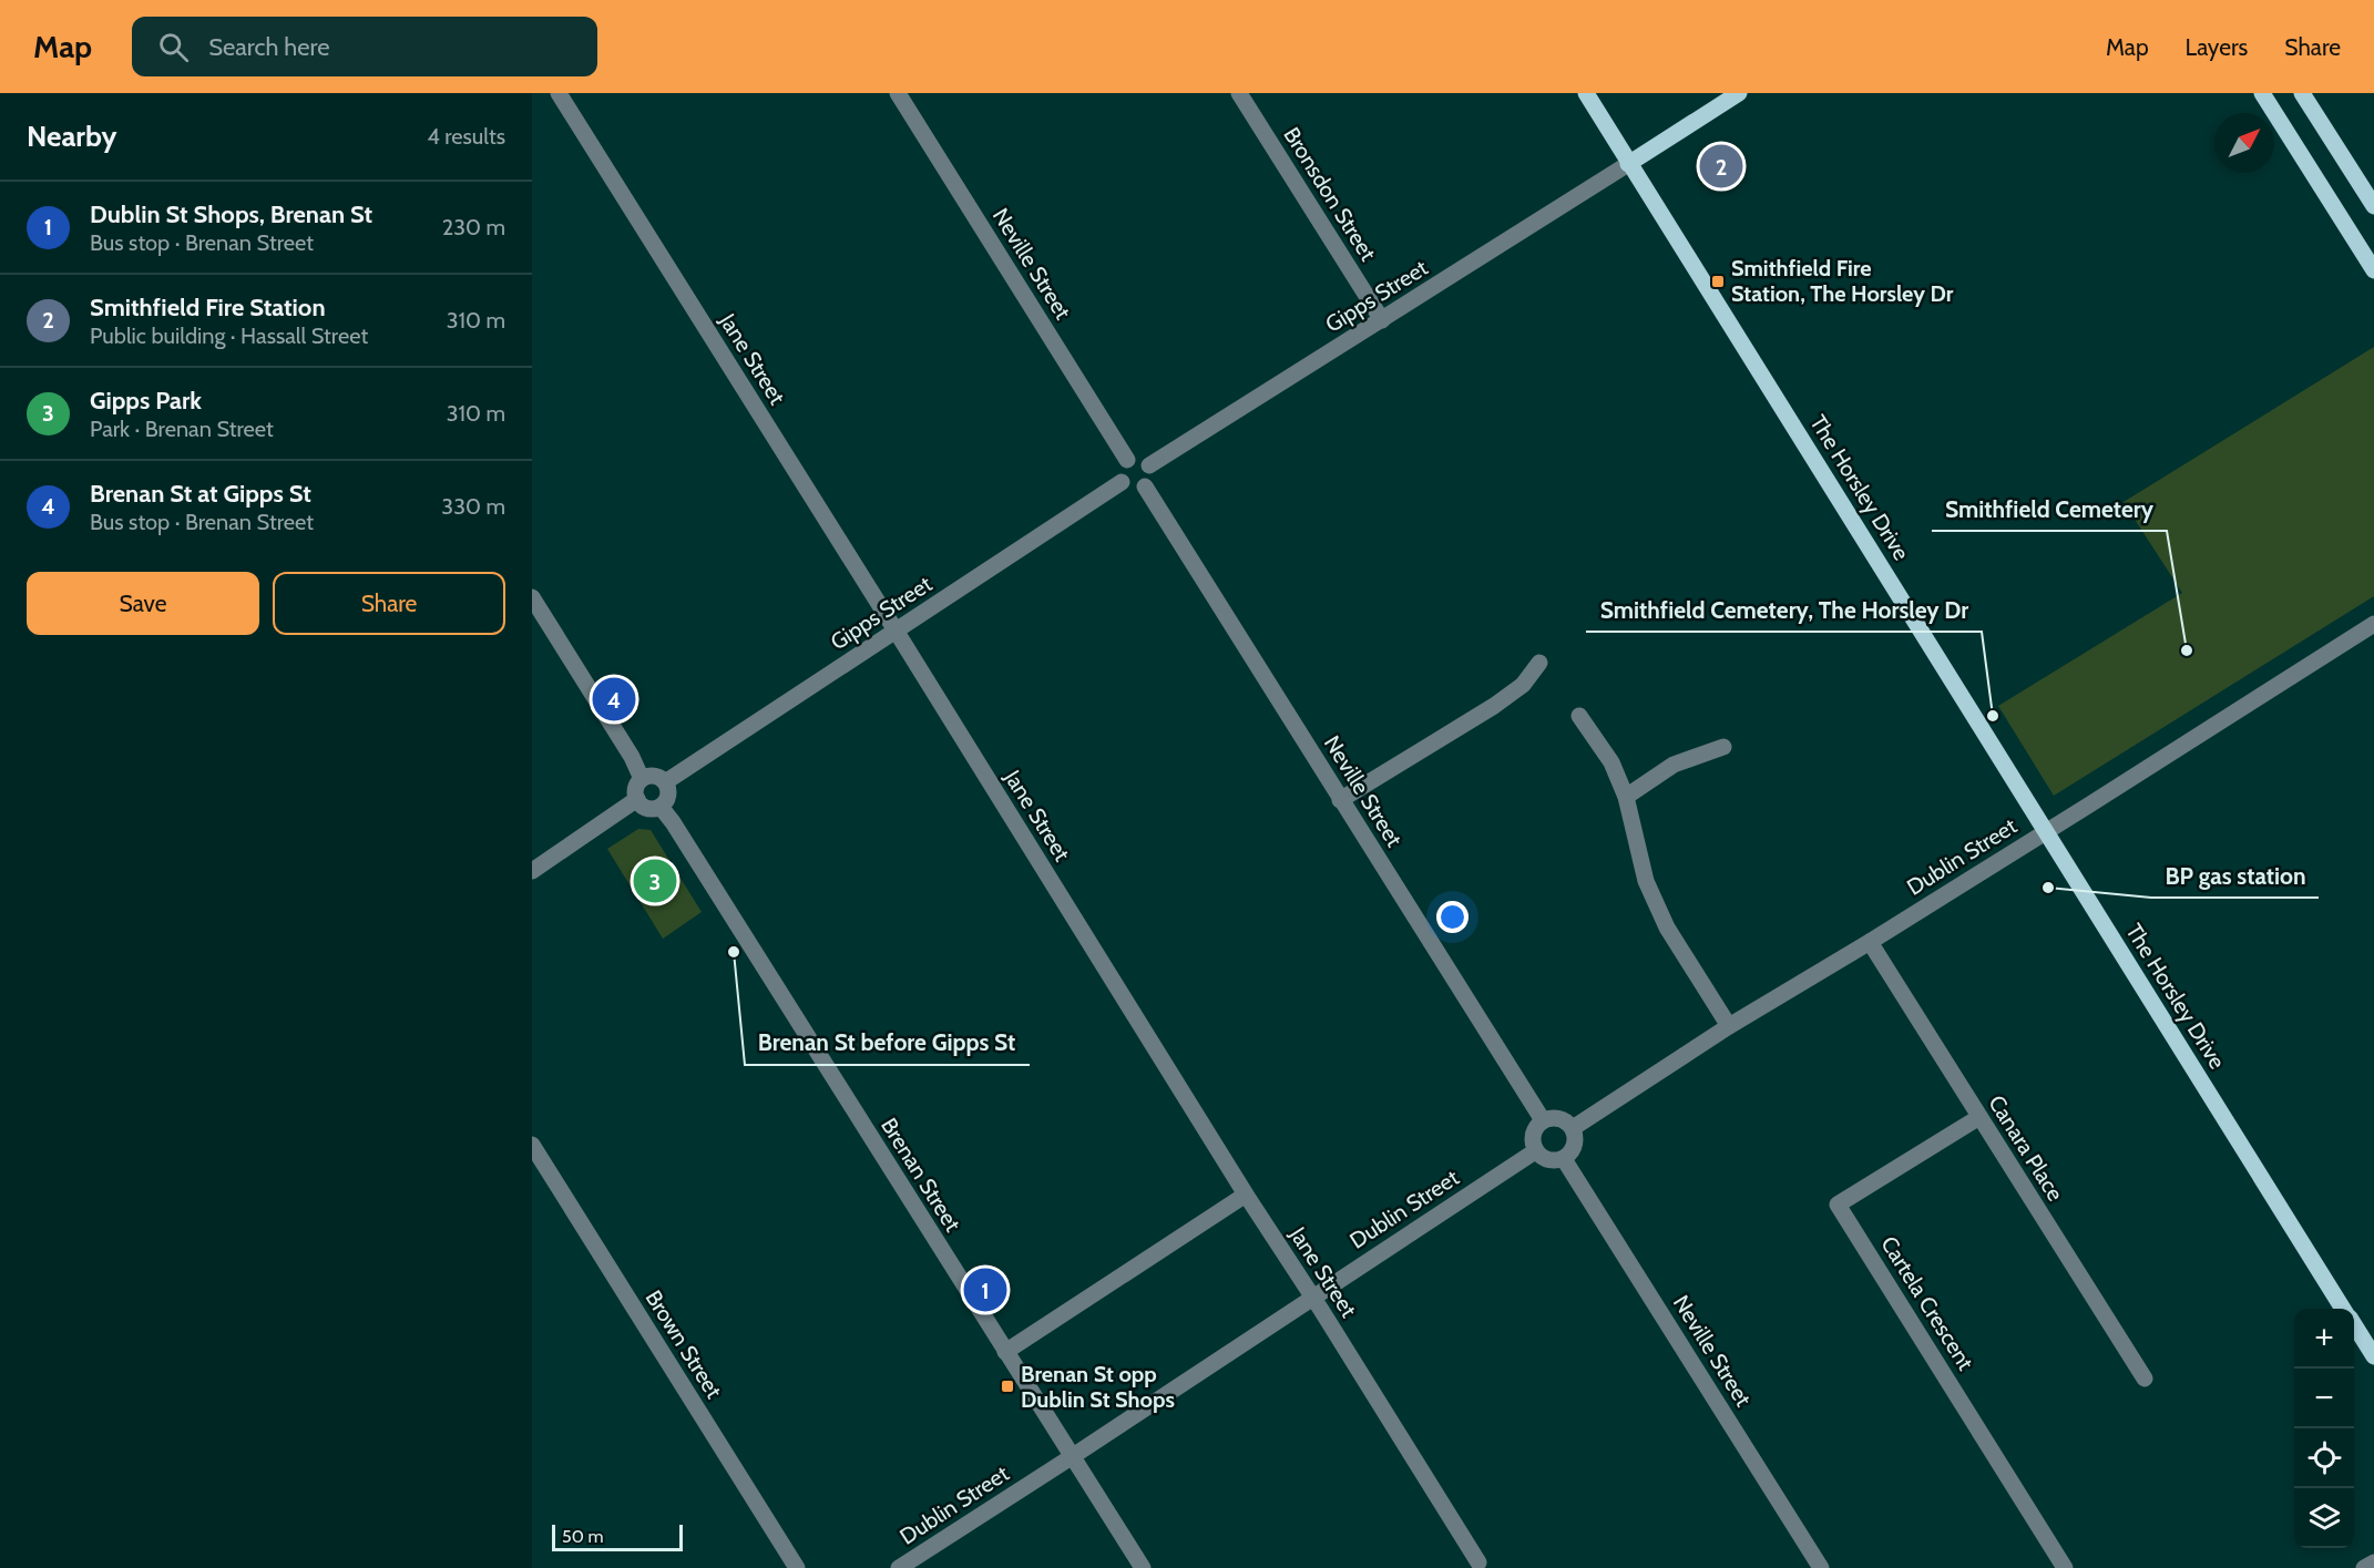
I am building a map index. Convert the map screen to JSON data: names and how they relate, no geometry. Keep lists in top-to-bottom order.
{
  "streets": {
    "main road": ["The Horsley Drive"],
    "street": [
      "Bronsdon Street",
      "Neville Street",
      "Gipps Street",
      "Jane Street",
      "Dublin Street",
      "Canara Place",
      "Brenan Street",
      "Cartela Crescent",
      "Brown Street"
    ]
  },
  "crossings": [
    ["Bronsdon Street", "Gipps Street"],
    ["Neville Street", "Gipps Street"],
    ["Neville Street", "Dublin Street"],
    ["Gipps Street", "Jane Street"],
    ["Gipps Street", "The Horsley Drive"],
    ["Gipps Street", "Brenan Street"],
    ["Jane Street", "Dublin Street"],
    ["The Horsley Drive", "Dublin Street"],
    ["Dublin Street", "Canara Place"],
    ["Dublin Street", "Brenan Street"],
    ["Canara Place", "Cartela Crescent"]
  ],
  "places": {
    "transit": ["Smithfield Fire Station, The Horsley Dr", "Brenan St opp Dublin St Shops"],
    "other": [
      "Smithfield Cemetery",
      "Smithfield Cemetery, The Horsley Dr",
      "BP gas station",
      "Brenan St before Gipps St"
    ]
  },
  "scale_bar": "50 m",
  "north": "top right",
  "page": {
    "header": "Map",
    "search": "Search here",
    "nav": ["Map", "Layers", "Share"],
    "heading": ["Nearby", "4 results"],
    "pins": [
      "2",
      "4",
      "3",
      "1"
    ],
    "list": [
      {
        "mark": "1",
        "name": "Dublin St Shops, Brenan St",
        "note": "Bus stop · Brenan Street",
        "value": "230 m"
      },
      {
        "mark": "2",
        "name": "Smithfield Fire Station",
        "note": "Public building · Hassall Street",
        "value": "310 m"
      },
      {
        "mark": "3",
        "name": "Gipps Park",
        "note": "Park · Brenan Street",
        "value": "310 m"
      },
      {
        "mark": "4",
        "name": "Brenan St at Gipps St",
        "note": "Bus stop · Brenan Street",
        "value": "330 m"
      }
    ],
    "buttons": ["Save", "Share"],
    "map_buttons": ["+", "−"],
    "scale": "50 m"
  }
}
